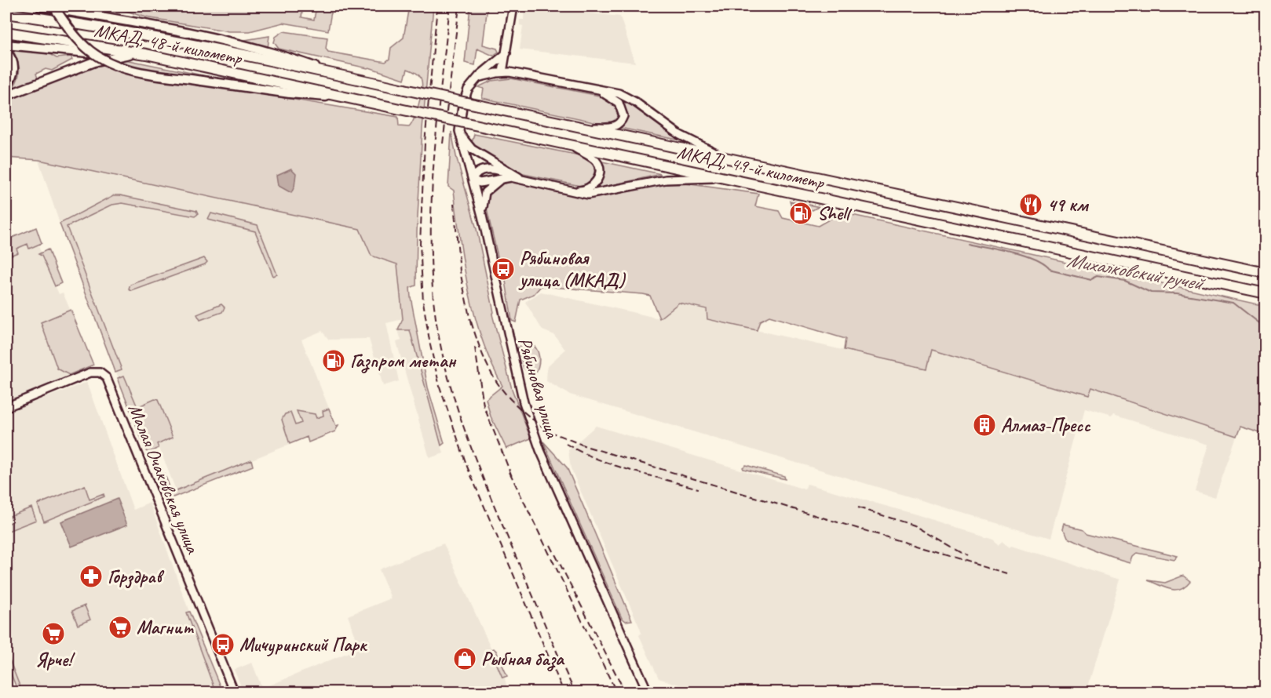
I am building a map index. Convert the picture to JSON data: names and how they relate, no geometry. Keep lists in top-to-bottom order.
{
  "streets": {
    "highway": ["МКАД, 48-й километр", "МКАД, 49-й километр"],
    "street": ["Рябиновая улица", "Малая Очаковская улица"]
  },
  "crossings": [
    ["МКАД, 48-й километр", "МКАД, 49-й километр"]
  ],
  "water": ["Михалковский ручей"],
  "places": {
    "restaurant": ["49 км"],
    "fuel station": ["Shell", "Газпром метан"],
    "bus stop": ["Рябиновая улица (МКАД)", "Мичуринский Парк"],
    "building": ["Алмаз-Пресс"],
    "pharmacy": ["Горздрав"],
    "supermarket": ["Магнит", "Ярче!"],
    "shop": ["Рыбная база"]
  }
}
